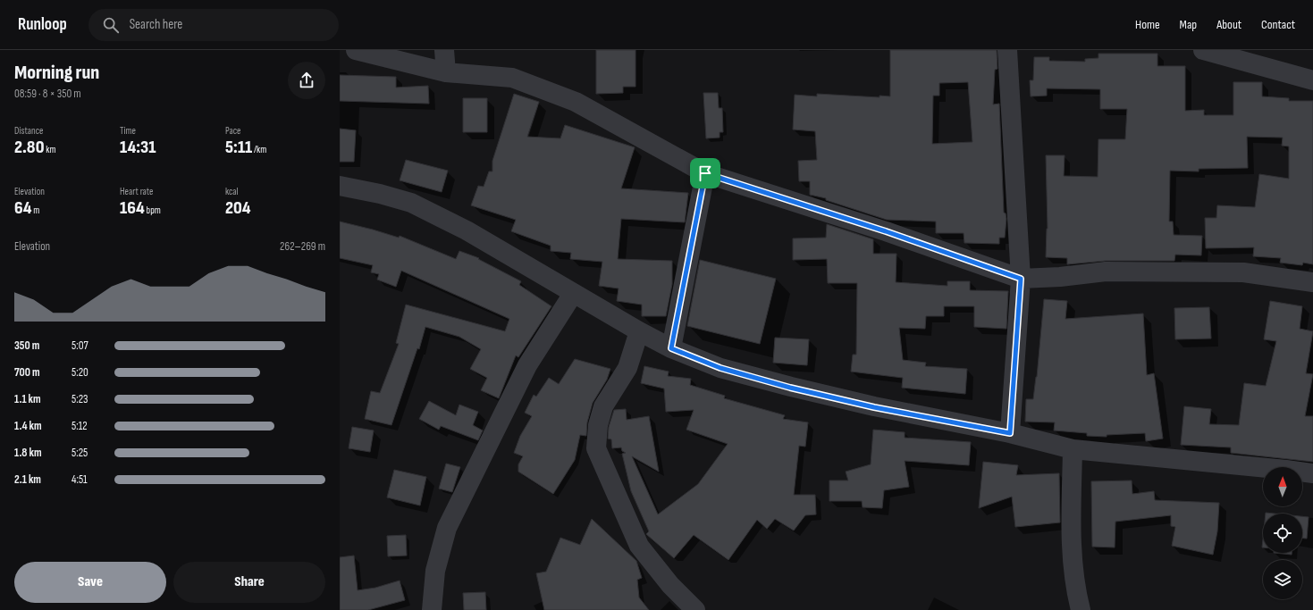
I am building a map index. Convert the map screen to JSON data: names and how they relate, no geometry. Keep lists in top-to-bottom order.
{
  "north": "top",
  "page": {
    "header": "Runloop",
    "search": "Search here",
    "nav": [
      "Home",
      "Map",
      "About",
      "Contact"
    ],
    "heading": ["Morning run", "08:59 · 8 × 350 m"],
    "stats": [
      ["Distance", "2.80 km"],
      ["Time", "14:31"],
      ["Pace", "5:11 /km"],
      ["Elevation", "64 m"],
      ["Heart rate", "164 bpm"],
      ["kcal", "204"]
    ],
    "chart": ["Elevation", "262–269 m"],
    "list": [
      {
        "name": "350 m",
        "note": "5:07"
      },
      {
        "name": "700 m",
        "note": "5:20"
      },
      {
        "name": "1.1 km",
        "note": "5:23"
      },
      {
        "name": "1.4 km",
        "note": "5:12"
      },
      {
        "name": "1.8 km",
        "note": "5:25"
      },
      {
        "name": "2.1 km",
        "note": "4:51"
      }
    ],
    "buttons": ["Save", "Share"]
  }
}
